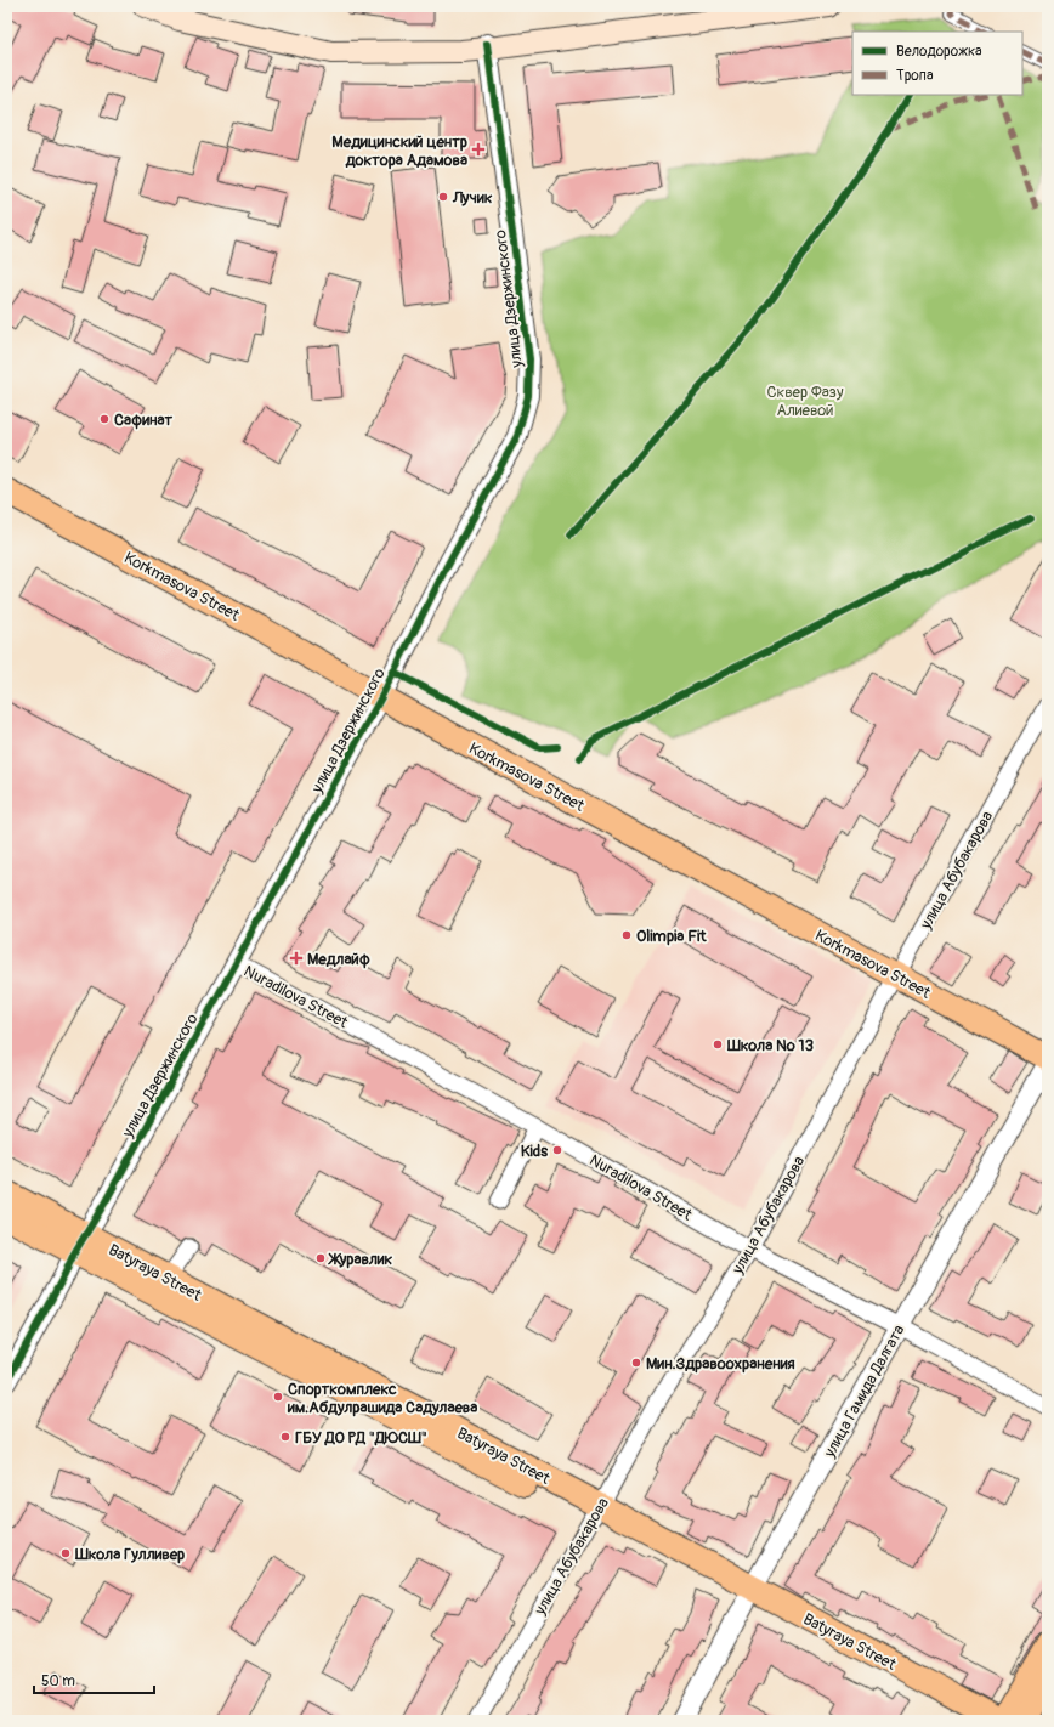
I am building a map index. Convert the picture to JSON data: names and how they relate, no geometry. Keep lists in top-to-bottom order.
{
  "streets": {
    "main road": ["Korkmasova Street", "Batyraya Street"],
    "street": [
      "улица Дзержинского",
      "улица Абубакарова",
      "Nuradilova Street",
      "улица Гамида Далгата"
    ]
  },
  "crossings": [
    ["улица Дзержинского", "Korkmasova Street"],
    ["улица Дзержинского", "Nuradilova Street"],
    ["улица Дзержинского", "Batyraya Street"],
    ["Korkmasova Street", "улица Абубакарова"],
    ["улица Абубакарова", "Nuradilova Street"],
    ["улица Абубакарова", "Batyraya Street"],
    ["Nuradilova Street", "улица Гамида Далгата"],
    ["Batyraya Street", "улица Гамида Далгата"]
  ],
  "parks": ["Сквер Фазу Алиевой"],
  "places": {
    "health": ["Медицинский центр доктора Адамова", "Медлайф"],
    "other": [
      "Лучик",
      "Сафинат",
      "Olimpia Fit",
      "Школа № 13",
      "Kids",
      "Журавлик",
      "Мин.Здравоохранения",
      "Спорткомплекс им.Абдулрашида Садулаева",
      "ГБУ ДО РД \"ДЮСШ\"",
      "Школа Гулливер"
    ]
  },
  "legend": ["Велодорожка", "Тропа"],
  "scale_bar": "50 m"
}
